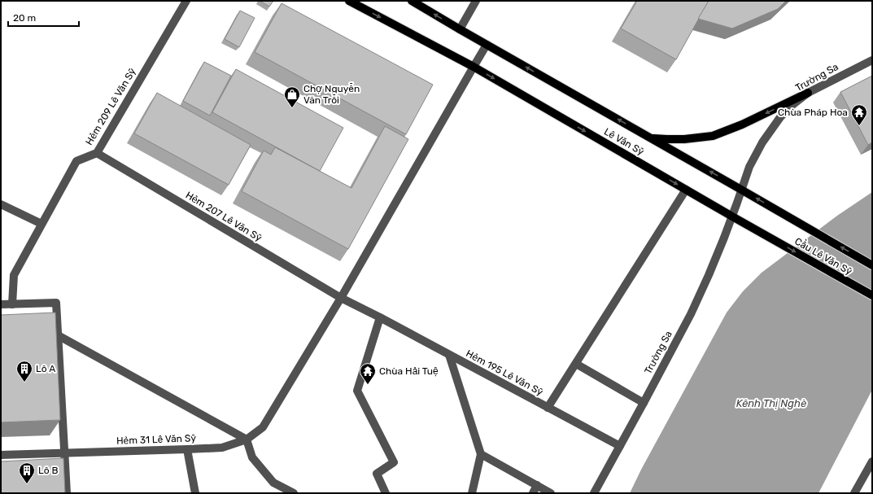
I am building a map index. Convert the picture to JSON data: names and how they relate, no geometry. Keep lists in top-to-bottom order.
{
  "streets": {
    "main road": ["Lê Văn Sỹ", "Cầu Lê Văn Sỹ"],
    "street": [
      "Trường Sa",
      "Hẻm 209 Lê Văn Sỹ",
      "Hẻm 207 Lê Văn Sỹ",
      "Hẻm 195 Lê Văn Sỹ",
      "Hẻm 31 Lê Văn Sỹ"
    ]
  },
  "crossings": [
    ["Trường Sa", "Lê Văn Sỹ"],
    ["Trường Sa", "Hẻm 195 Lê Văn Sỹ"],
    ["Hẻm 209 Lê Văn Sỹ", "Hẻm 207 Lê Văn Sỹ"],
    ["Lê Văn Sỹ", "Cầu Lê Văn Sỹ"],
    ["Hẻm 207 Lê Văn Sỹ", "Hẻm 195 Lê Văn Sỹ"]
  ],
  "water": ["Kênh Thị Nghè"],
  "places": {
    "shop": ["Chợ Nguyễn Văn Trỗi"],
    "temple": ["Chùa Pháp Hoa", "Chùa Hải Tuệ"],
    "building": ["Lô A", "Lô B"]
  },
  "scale_bar": "20 m"
}
